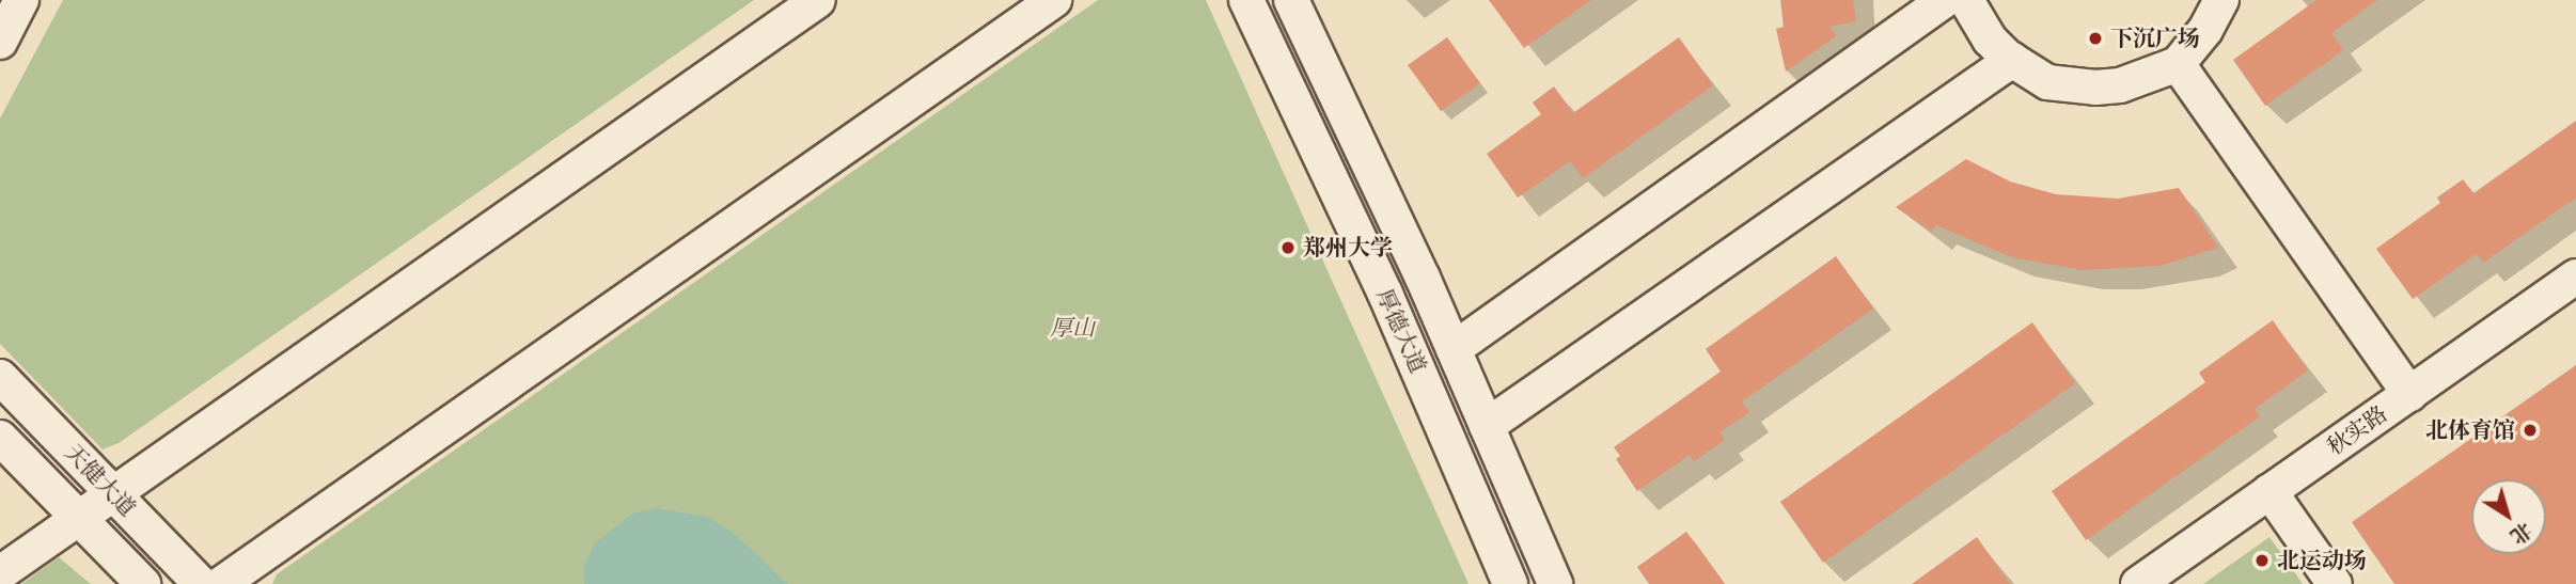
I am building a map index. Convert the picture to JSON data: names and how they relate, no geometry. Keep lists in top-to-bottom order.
{
  "streets": {
    "lane": ["厚德大道", "秋实路", "天健大道"]
  },
  "parks": ["厚山"],
  "places": [
    "下沉广场",
    "郑州大学",
    "北体育馆",
    "北运动场"
  ],
  "north": "bottom right"
}
